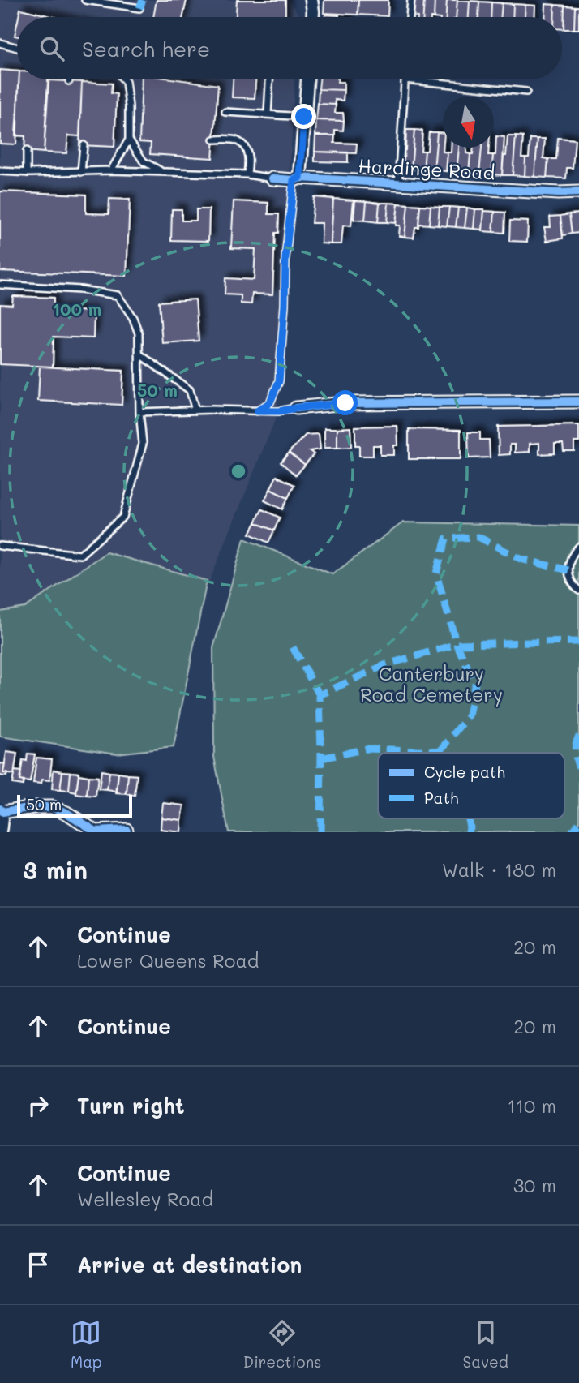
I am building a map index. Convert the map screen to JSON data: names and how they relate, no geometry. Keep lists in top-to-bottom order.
{
  "streets": {
    "street": ["Hardinge Road"]
  },
  "parks": ["Canterbury Road Cemetery"],
  "legend": ["Cycle path", "Path"],
  "scale_bar": "50 m",
  "north": "bottom",
  "page": {
    "search": "Search here",
    "scale": "50 m",
    "heading": ["3 min", "Walk · 180 m"],
    "list": [
      ["Continue", "Lower Queens Road", "20 m"],
      ["Continue", "20 m"],
      ["Turn right", "110 m"],
      ["Continue", "Wellesley Road", "30 m"],
      "Arrive at destination"
    ],
    "nav": ["Map", "Directions", "Saved"]
  },
  "rings": ["100 m", "50 m"]
}
